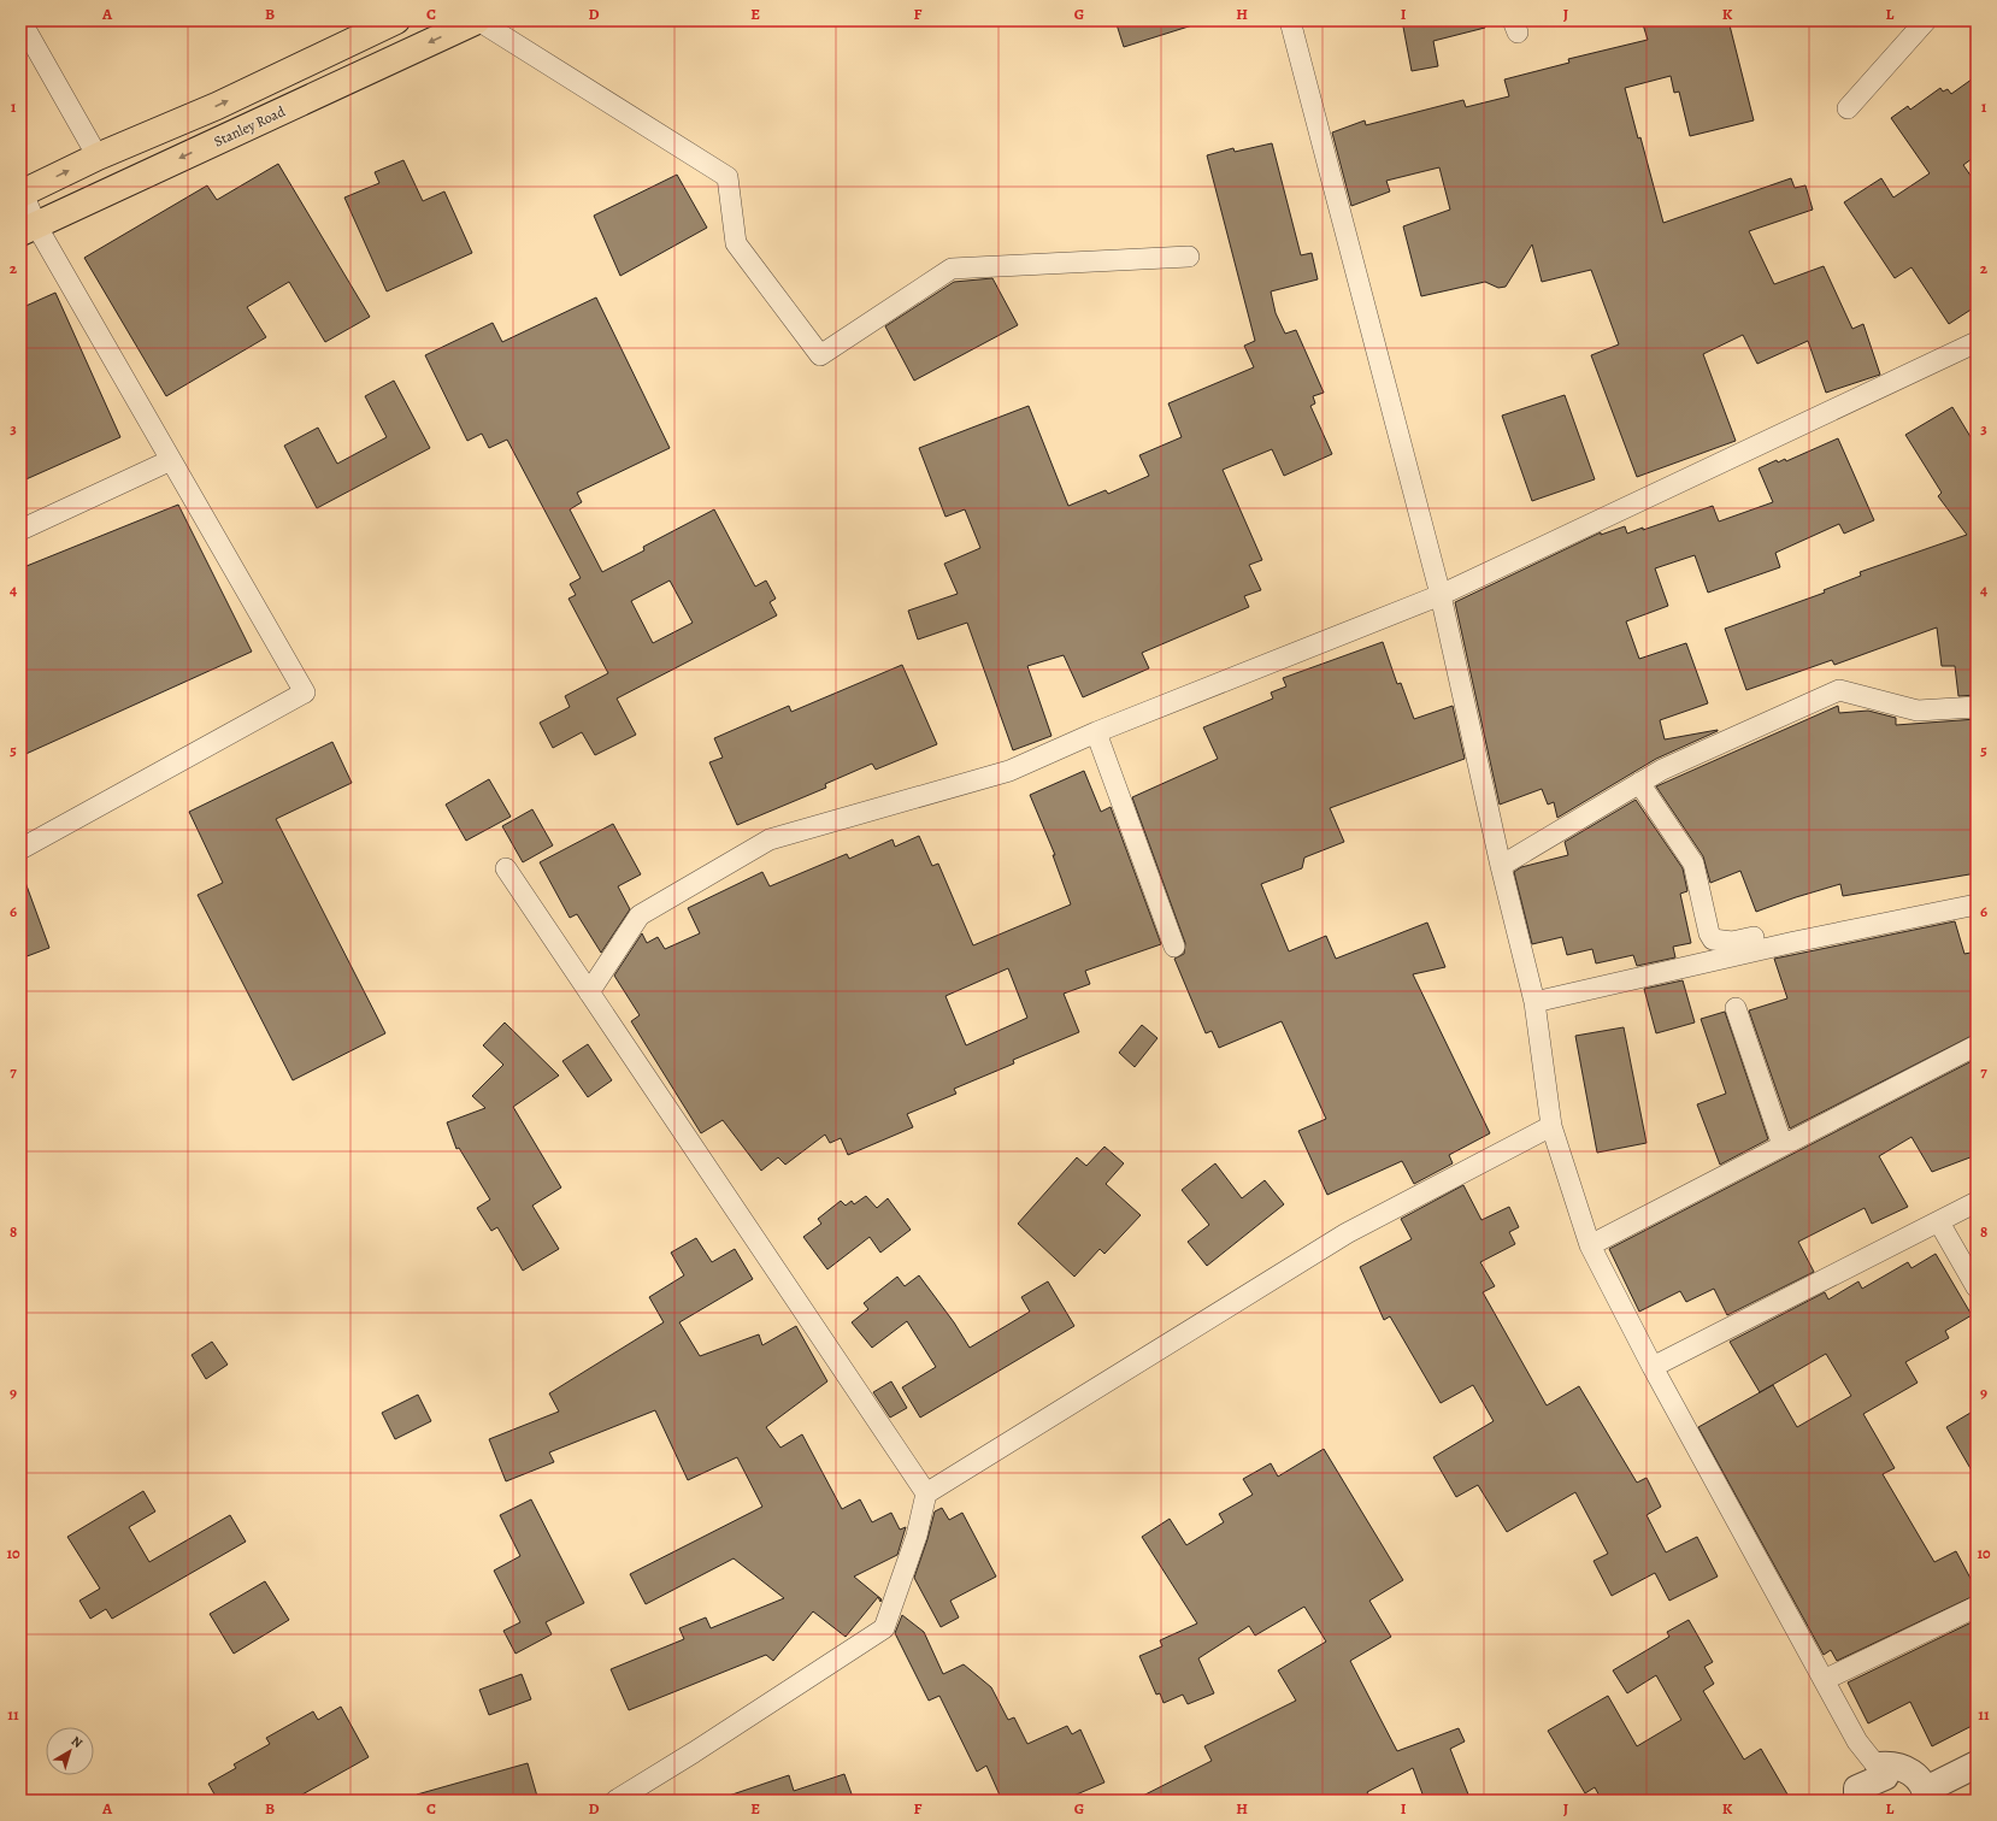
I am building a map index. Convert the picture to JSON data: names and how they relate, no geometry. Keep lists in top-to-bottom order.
{
  "streets": {
    "main road": ["Stanley Road"]
  },
  "north": "top right",
  "grid": {
    "columns": [
      "A",
      "B",
      "C",
      "D",
      "E",
      "F",
      "G",
      "H",
      "I",
      "J",
      "K",
      "L"
    ],
    "rows": [
      "1",
      "2",
      "3",
      "4",
      "5",
      "6",
      "7",
      "8",
      "9",
      "10",
      "11"
    ]
  }
}
